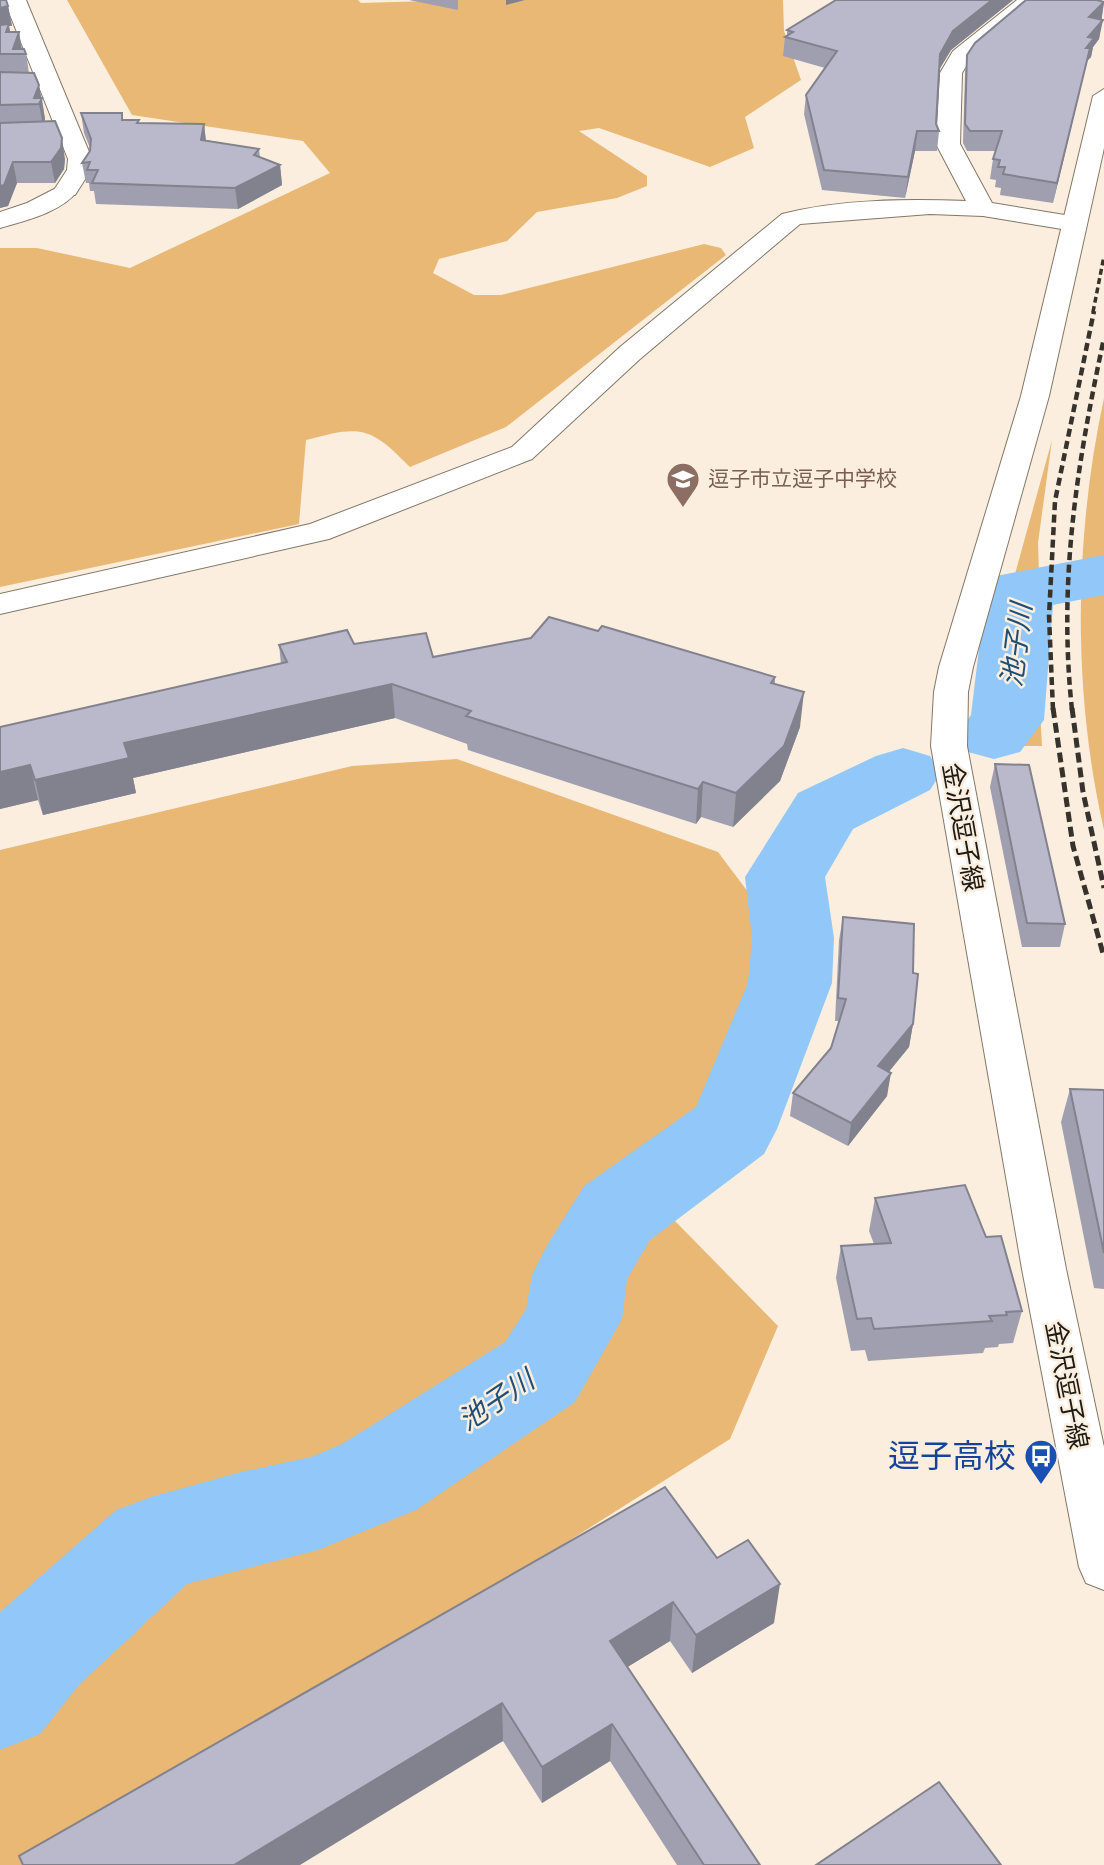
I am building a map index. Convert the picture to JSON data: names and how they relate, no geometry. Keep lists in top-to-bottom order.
{
  "streets": {
    "street": ["金沢逗子線"]
  },
  "water": ["池子川"],
  "places": {
    "school or university": ["逗子市立逗子中学校"],
    "bus stop": ["逗子高校"]
  }
}
